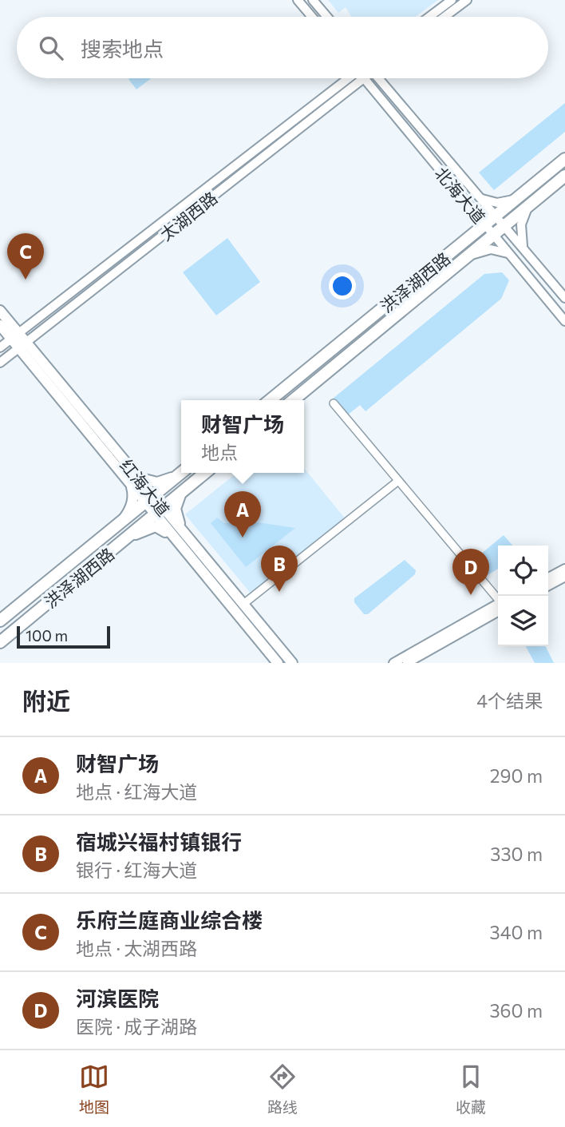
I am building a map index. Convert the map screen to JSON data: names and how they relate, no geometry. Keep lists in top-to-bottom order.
{
  "streets": {
    "main road": ["洪泽湖西路", "红海大道"],
    "street": ["北海大道", "太湖西路"]
  },
  "crossings": [
    ["北海大道", "洪泽湖西路"],
    ["太湖西路", "红海大道"],
    ["洪泽湖西路", "红海大道"]
  ],
  "scale_bar": "100 m",
  "page": {
    "search": "搜索地点",
    "pins": [
      "C",
      "A",
      "B",
      "D"
    ],
    "popup": ["财智广场", "地点"],
    "scale": "100 m",
    "heading": ["附近", "4个结果"],
    "list": [
      {
        "mark": "A",
        "name": "财智广场",
        "note": "地点 · 红海大道",
        "value": "290 m"
      },
      {
        "mark": "B",
        "name": "宿城兴福村镇银行",
        "note": "银行 · 红海大道",
        "value": "330 m"
      },
      {
        "mark": "C",
        "name": "乐府兰庭商业综合楼",
        "note": "地点 · 太湖西路",
        "value": "340 m"
      },
      {
        "mark": "D",
        "name": "河滨医院",
        "note": "医院 · 成子湖路",
        "value": "360 m"
      }
    ],
    "nav": ["地图", "路线", "收藏"]
  }
}
